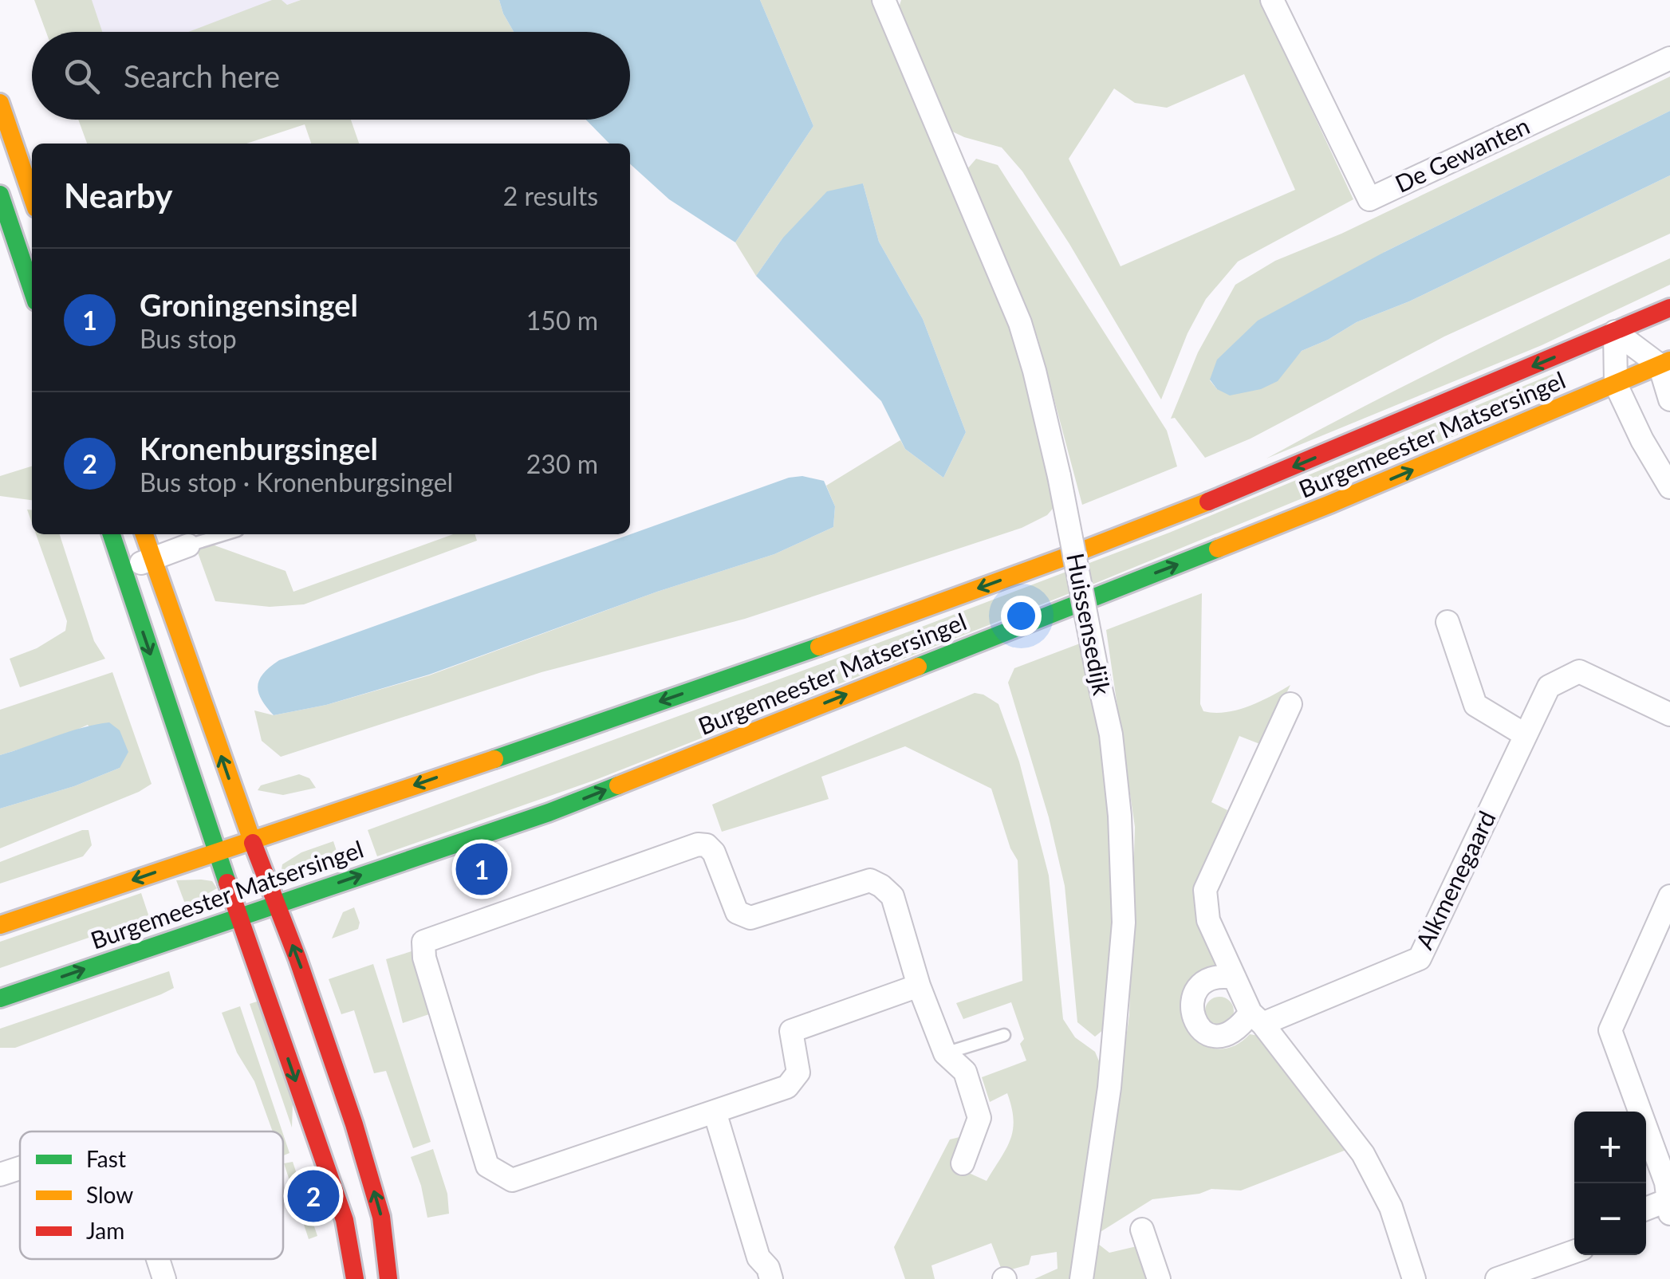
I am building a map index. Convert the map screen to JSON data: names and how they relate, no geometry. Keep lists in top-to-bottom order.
{
  "streets": {
    "main road": ["Burgemeester Matsersingel"],
    "street": ["De Gewanten", "Huissensedijk", "Alkmenegaard"]
  },
  "legend": ["Fast", "Slow", "Jam"],
  "page": {
    "search": "Search here",
    "heading": ["Nearby", "2 results"],
    "list": [
      {
        "mark": "1",
        "name": "Groningensingel",
        "note": "Bus stop",
        "value": "150 m"
      },
      {
        "mark": "2",
        "name": "Kronenburgsingel",
        "note": "Bus stop · Kronenburgsingel",
        "value": "230 m"
      }
    ],
    "pins": ["1", "2"],
    "map_buttons": ["+", "−"]
  }
}
